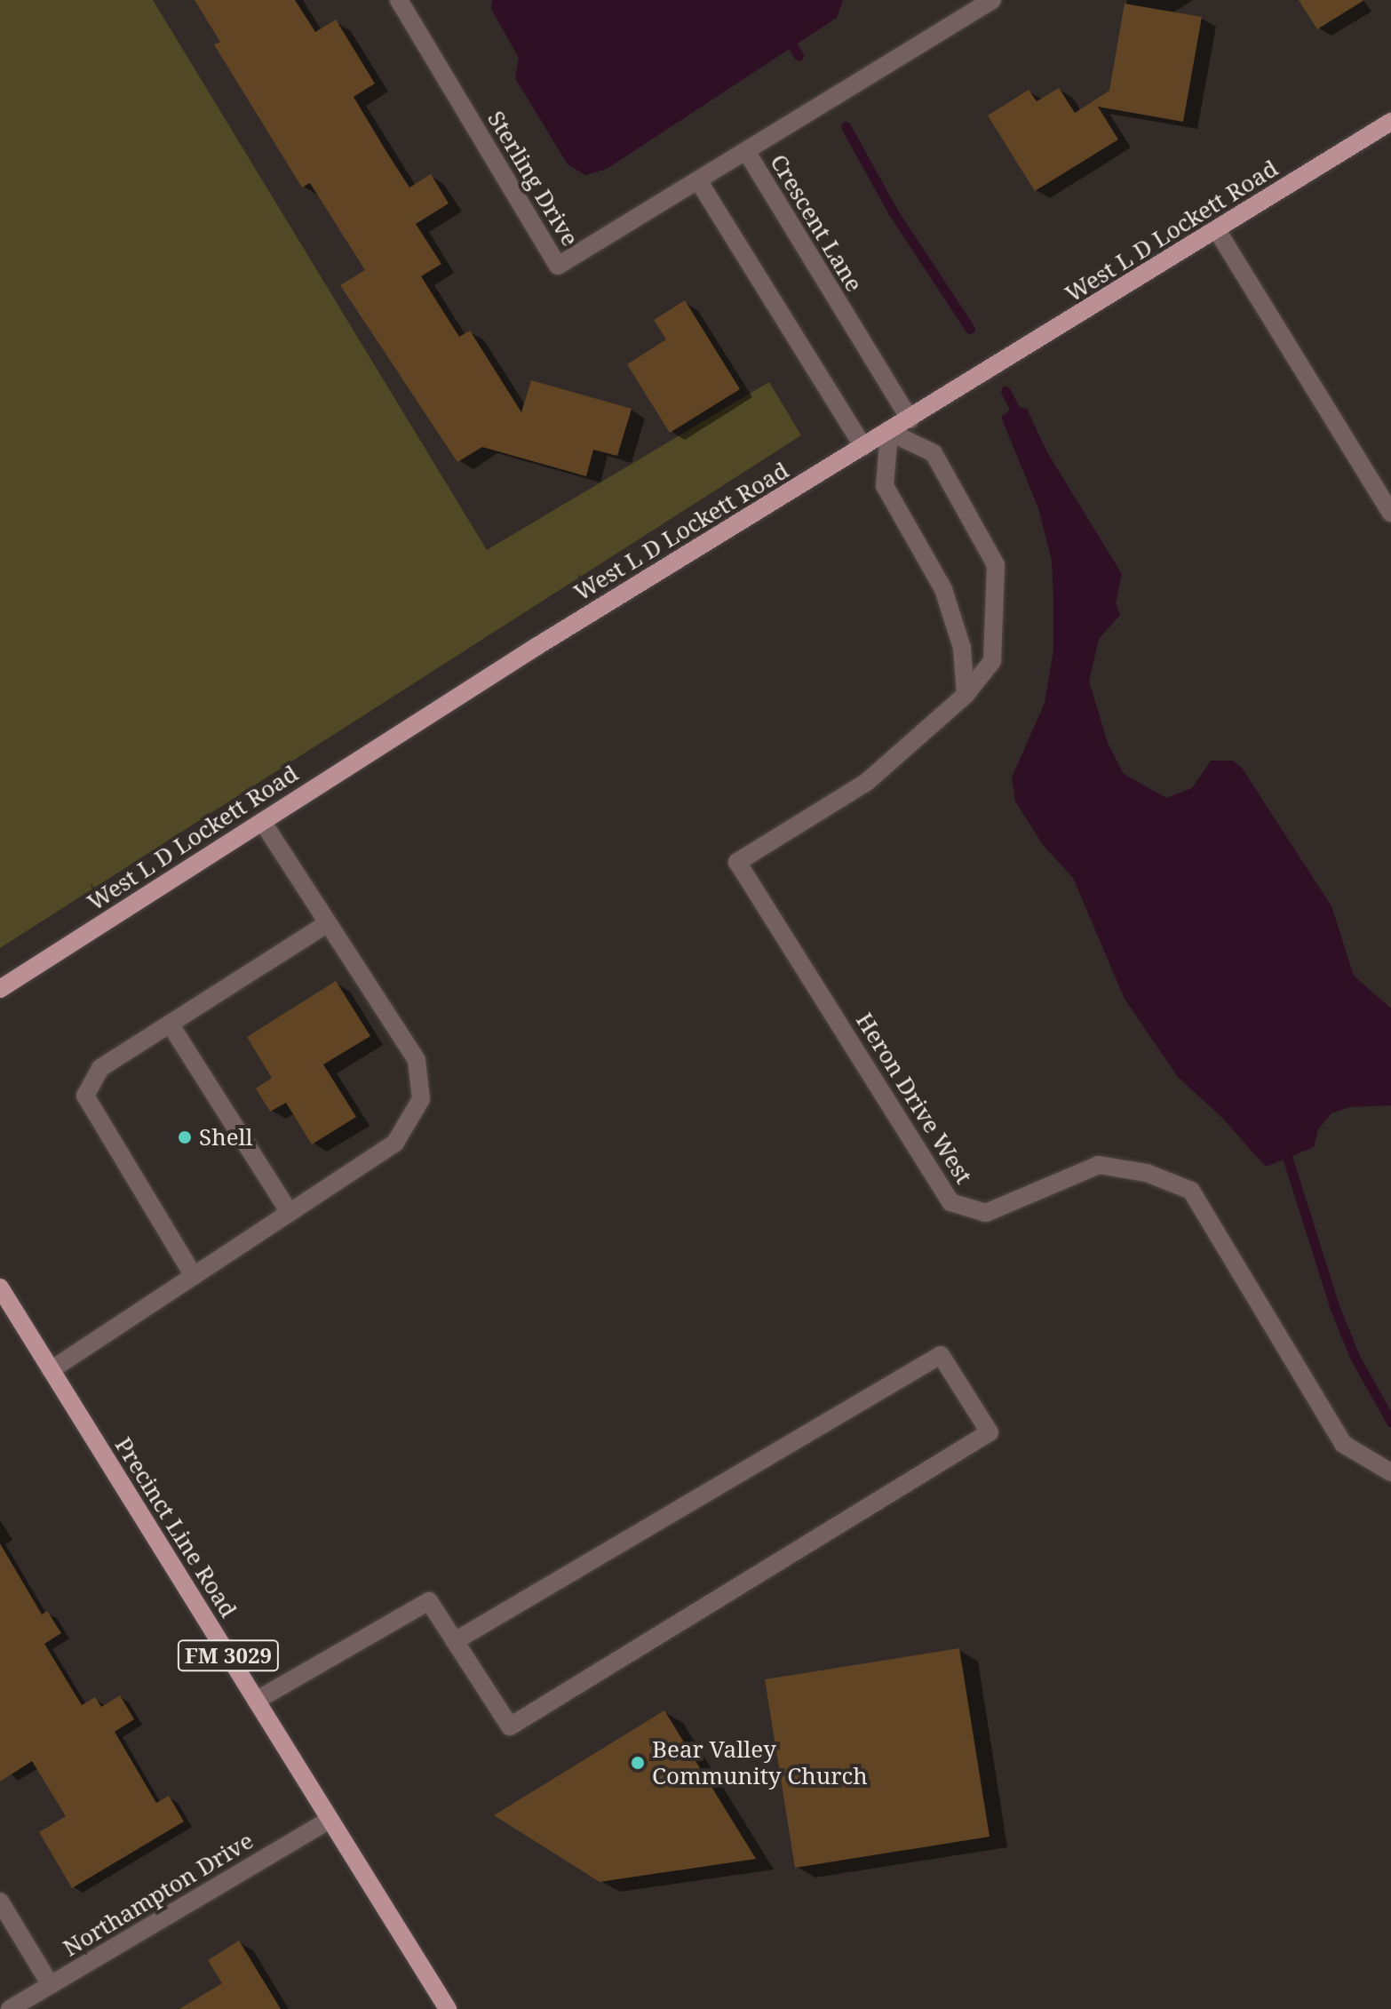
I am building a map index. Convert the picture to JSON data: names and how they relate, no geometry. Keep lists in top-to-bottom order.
{
  "streets": {
    "main road": ["West L D Lockett Road", "Precinct Line Road", "FM 3029"],
    "street": [
      "Sterling Drive",
      "Crescent Lane",
      "Heron Drive West",
      "Northampton Drive"
    ]
  },
  "crossings": [
    ["Sterling Drive", "Crescent Lane"],
    ["Crescent Lane", "West L D Lockett Road"],
    ["West L D Lockett Road", "Heron Drive West"],
    ["Precinct Line Road", "Northampton Drive"]
  ],
  "places": ["Shell", "Bear Valley Community Church"]
}
